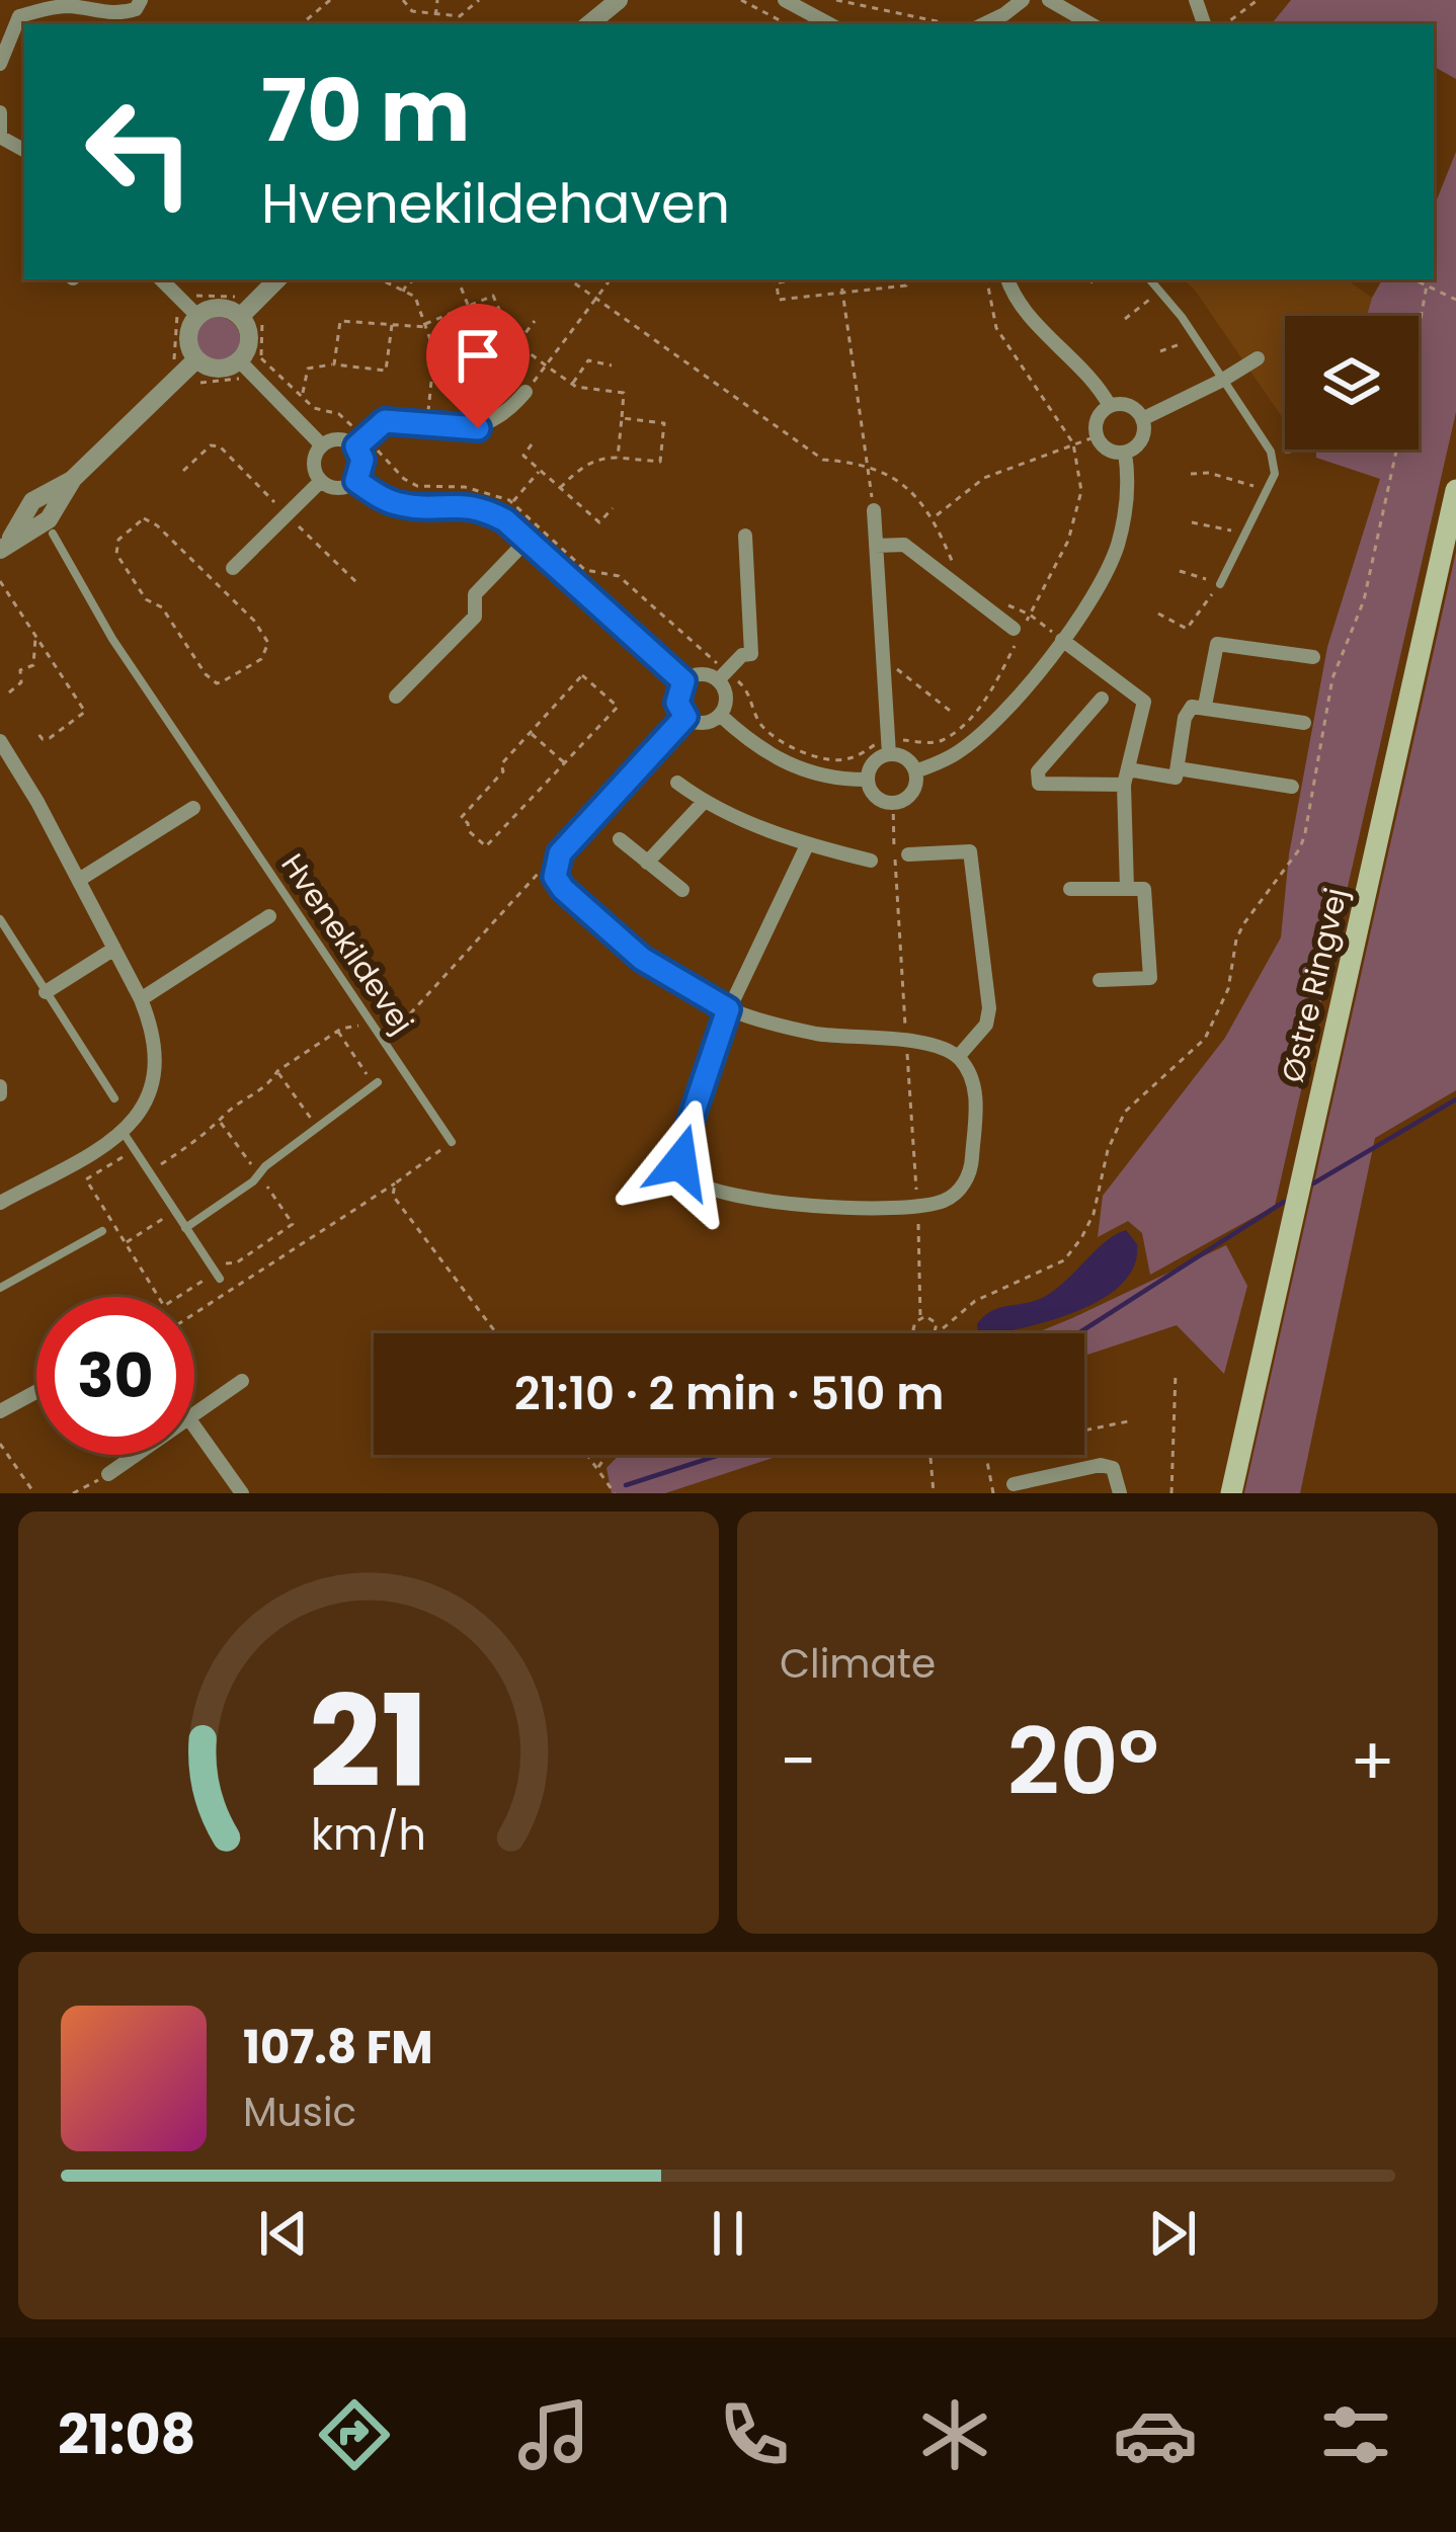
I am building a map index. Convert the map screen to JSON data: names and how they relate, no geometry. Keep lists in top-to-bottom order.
{
  "streets": {
    "main road": ["Østre Ringvej"],
    "lane": ["Hvenekildevej"]
  },
  "page": {
    "turn": ["70 m", "Hvenekildehaven"],
    "limit": "30",
    "trip": "21:10 · 2 min · 510 m",
    "tile": "Climate",
    "heat": ["−", "20°", "+"],
    "song": ["107.8 FM", "Music"],
    "tabs": "21:08",
    "gauge": ["21", "km/h"]
  }
}
